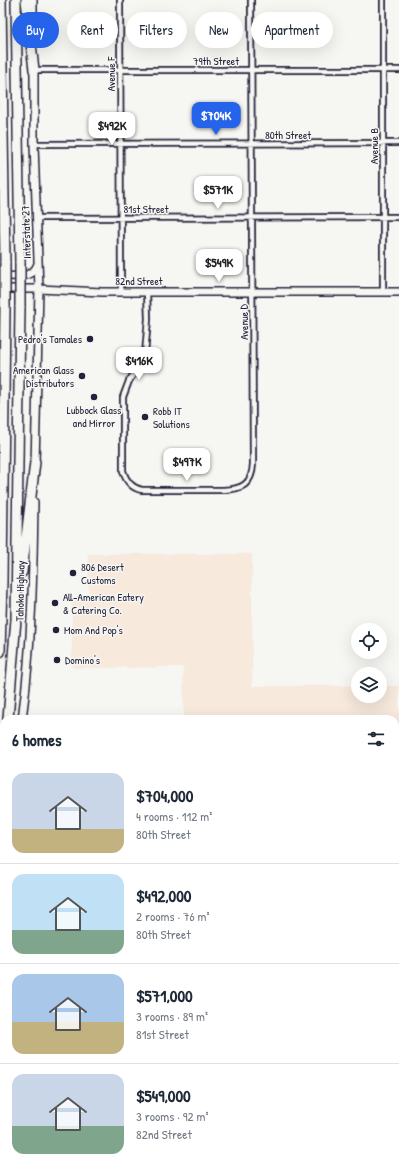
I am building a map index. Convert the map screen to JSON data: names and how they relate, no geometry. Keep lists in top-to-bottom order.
{
  "streets": {
    "highway": ["Tahoka Highway"],
    "main road": ["Interstate 27", "82nd Street"],
    "street": [
      "79th Street",
      "Avenue F",
      "80th Street",
      "Avenue B",
      "81st Street",
      "Avenue D"
    ]
  },
  "crossings": [
    ["79th Street", "Avenue F"],
    ["79th Street", "Avenue B"],
    ["79th Street", "Interstate 27"],
    ["79th Street", "Avenue D"],
    ["Avenue F", "80th Street"],
    ["Avenue F", "81st Street"],
    ["Avenue F", "82nd Street"],
    ["80th Street", "Avenue B"],
    ["80th Street", "Interstate 27"],
    ["80th Street", "Avenue D"],
    ["Avenue B", "81st Street"],
    ["Avenue B", "82nd Street"],
    ["81st Street", "Interstate 27"],
    ["81st Street", "Avenue D"],
    ["Interstate 27", "82nd Street"],
    ["Interstate 27", "Tahoka Highway"],
    ["82nd Street", "Avenue D"]
  ],
  "places": [
    "Pedro's Tamales",
    "American Glass Distributors",
    "Lubbock Glass and Mirror",
    "Robb IT Solutions",
    "806 Desert Customs",
    "All-American Eatery & Catering Co.",
    "Mom And Pop's",
    "Domino's"
  ],
  "page": {
    "chip": [
      "Buy",
      "Rent",
      "Filters",
      "New",
      "Apartment"
    ],
    "price": [
      "$704K",
      "$492K",
      "$571K",
      "$549K",
      "$416K",
      "$497K"
    ],
    "heading": "6 homes",
    "list": [
      {
        "name": "$704,000",
        "note": "4 rooms · 112 m² · 80th Street"
      },
      {
        "name": "$492,000",
        "note": "2 rooms · 76 m² · 80th Street"
      },
      {
        "name": "$571,000",
        "note": "3 rooms · 89 m² · 81st Street"
      },
      {
        "name": "$549,000",
        "note": "3 rooms · 92 m² · 82nd Street"
      }
    ]
  }
}
